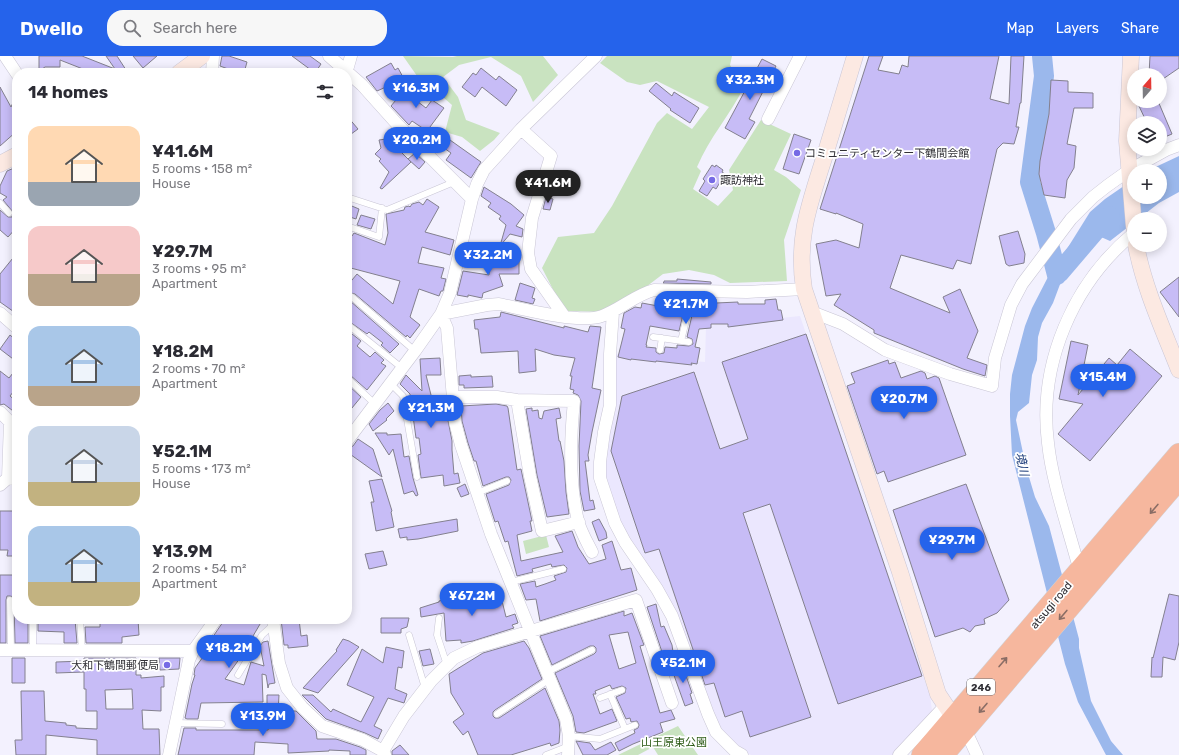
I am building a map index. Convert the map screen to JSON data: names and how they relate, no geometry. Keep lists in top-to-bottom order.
{
  "streets": {
    "highway": ["atsugi road", "246"]
  },
  "water": ["境川"],
  "parks": ["山王原東公園"],
  "places": ["コミュニティセンター下鶴間会館", "諏訪神社", "大和下鶴間郵便局"],
  "north": "top",
  "page": {
    "header": "Dwello",
    "search": "Search here",
    "nav": ["Map", "Layers", "Share"],
    "price": [
      "¥32.3M",
      "¥16.3M",
      "¥20.2M",
      "¥41.6M",
      "¥32.2M",
      "¥21.7M",
      "¥15.4M",
      "¥20.7M",
      "¥21.3M",
      "¥29.7M",
      "¥67.2M",
      "¥18.2M",
      "¥52.1M",
      "¥13.9M"
    ],
    "map_buttons": ["+", "−"],
    "heading": "14 homes",
    "list": [
      {
        "name": "¥41.6M",
        "note": "5 rooms · 158 m² · House"
      },
      {
        "name": "¥29.7M",
        "note": "3 rooms · 95 m² · Apartment"
      },
      {
        "name": "¥18.2M",
        "note": "2 rooms · 70 m² · Apartment"
      },
      {
        "name": "¥52.1M",
        "note": "5 rooms · 173 m² · House"
      },
      {
        "name": "¥13.9M",
        "note": "2 rooms · 54 m² · Apartment"
      }
    ]
  }
}
